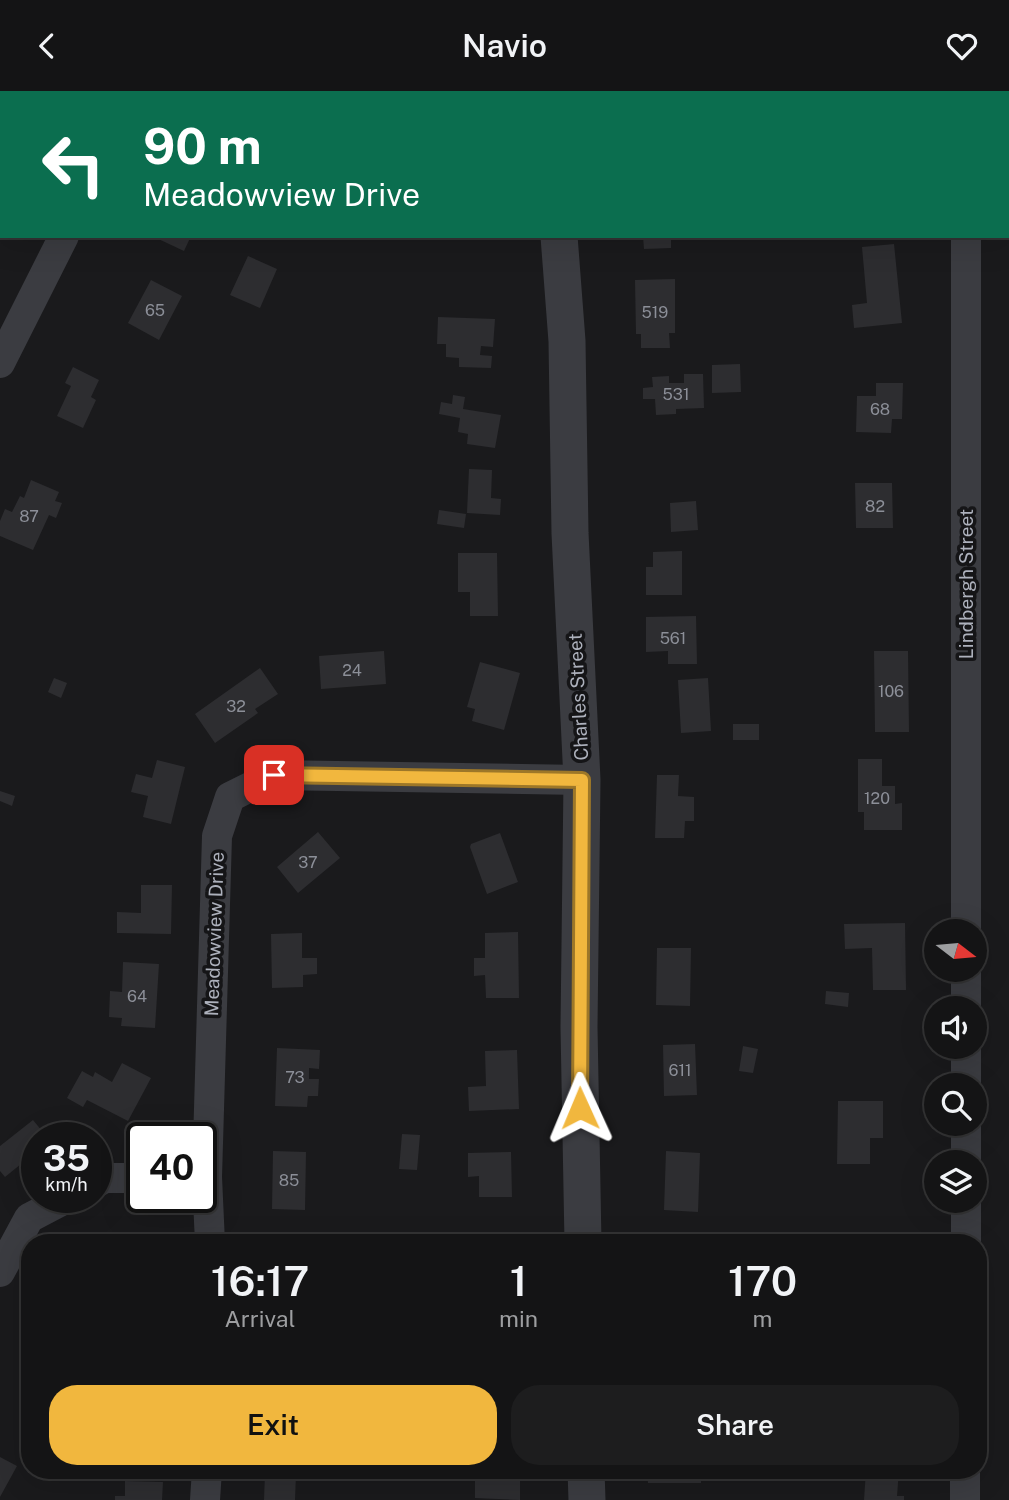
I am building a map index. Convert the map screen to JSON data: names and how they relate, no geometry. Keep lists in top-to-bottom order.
{
  "streets": {
    "street": ["Lindbergh Street", "Charles Street", "Meadowview Drive"]
  },
  "crossings": [
    ["Charles Street", "Meadowview Drive"]
  ],
  "house_numbers": [
    "65",
    "519",
    "531",
    "68",
    "82",
    "87",
    "561",
    "24",
    "106",
    "32",
    "120",
    "37",
    "64",
    "611",
    "73",
    "85"
  ],
  "north": "right",
  "page": {
    "header": "Navio",
    "turn": ["90 m", "Meadowview Drive"],
    "speed": "35 km/h",
    "limit": "40",
    "eta": [
      "16:17",
      "Arrival",
      "1",
      "min",
      "170",
      "m"
    ],
    "buttons": ["Exit", "Share"]
  }
}
